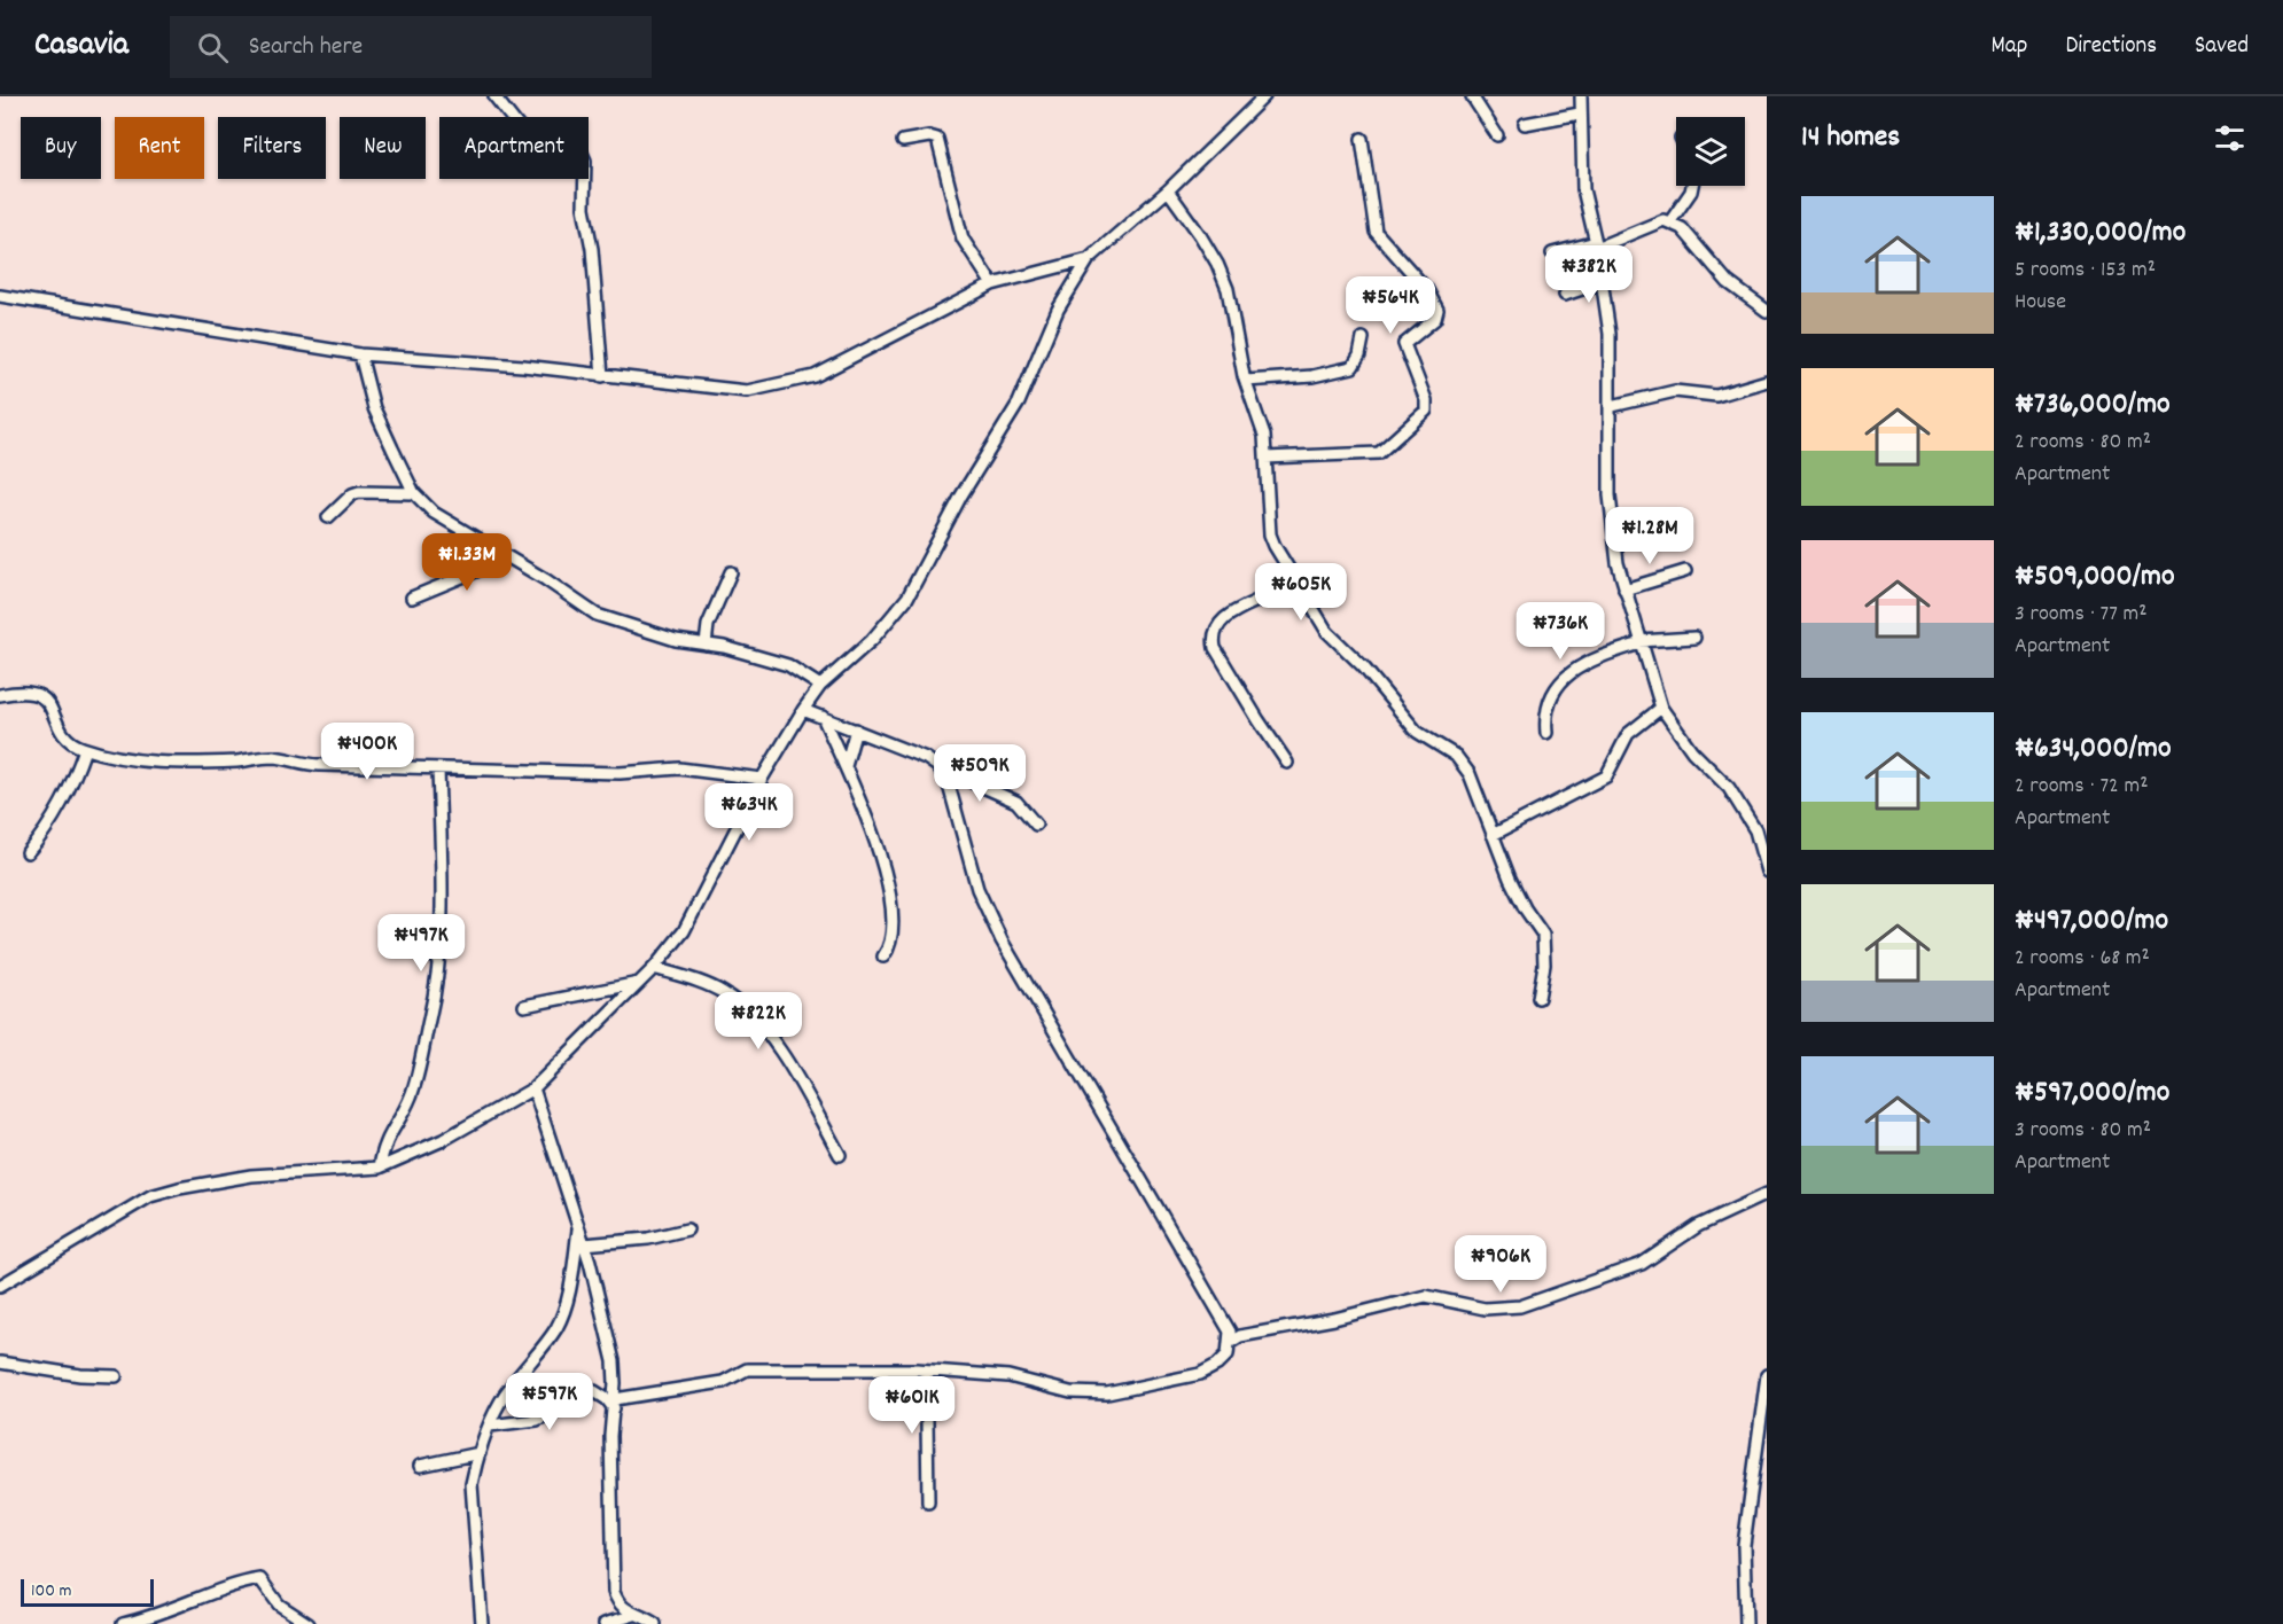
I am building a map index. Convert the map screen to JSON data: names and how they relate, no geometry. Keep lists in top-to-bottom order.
{
  "scale_bar": "100 m",
  "page": {
    "header": "Casavia",
    "search": "Search here",
    "nav": ["Map", "Directions", "Saved"],
    "heading": "14 homes",
    "chip": [
      "Buy",
      "Rent",
      "Filters",
      "New",
      "Apartment"
    ],
    "list": [
      {
        "name": "₦1,330,000/mo",
        "note": "5 rooms · 153 m² · House"
      },
      {
        "name": "₦736,000/mo",
        "note": "2 rooms · 80 m² · Apartment"
      },
      {
        "name": "₦509,000/mo",
        "note": "3 rooms · 77 m² · Apartment"
      },
      {
        "name": "₦634,000/mo",
        "note": "2 rooms · 72 m² · Apartment"
      },
      {
        "name": "₦497,000/mo",
        "note": "2 rooms · 68 m² · Apartment"
      },
      {
        "name": "₦597,000/mo",
        "note": "3 rooms · 80 m² · Apartment"
      }
    ],
    "price": [
      "₦382K",
      "₦564K",
      "₦1.28M",
      "₦1.33M",
      "₦605K",
      "₦736K",
      "₦400K",
      "₦509K",
      "₦634K",
      "₦497K",
      "₦822K",
      "₦906K",
      "₦597K",
      "₦601K"
    ],
    "scale": "100 m"
  }
}
